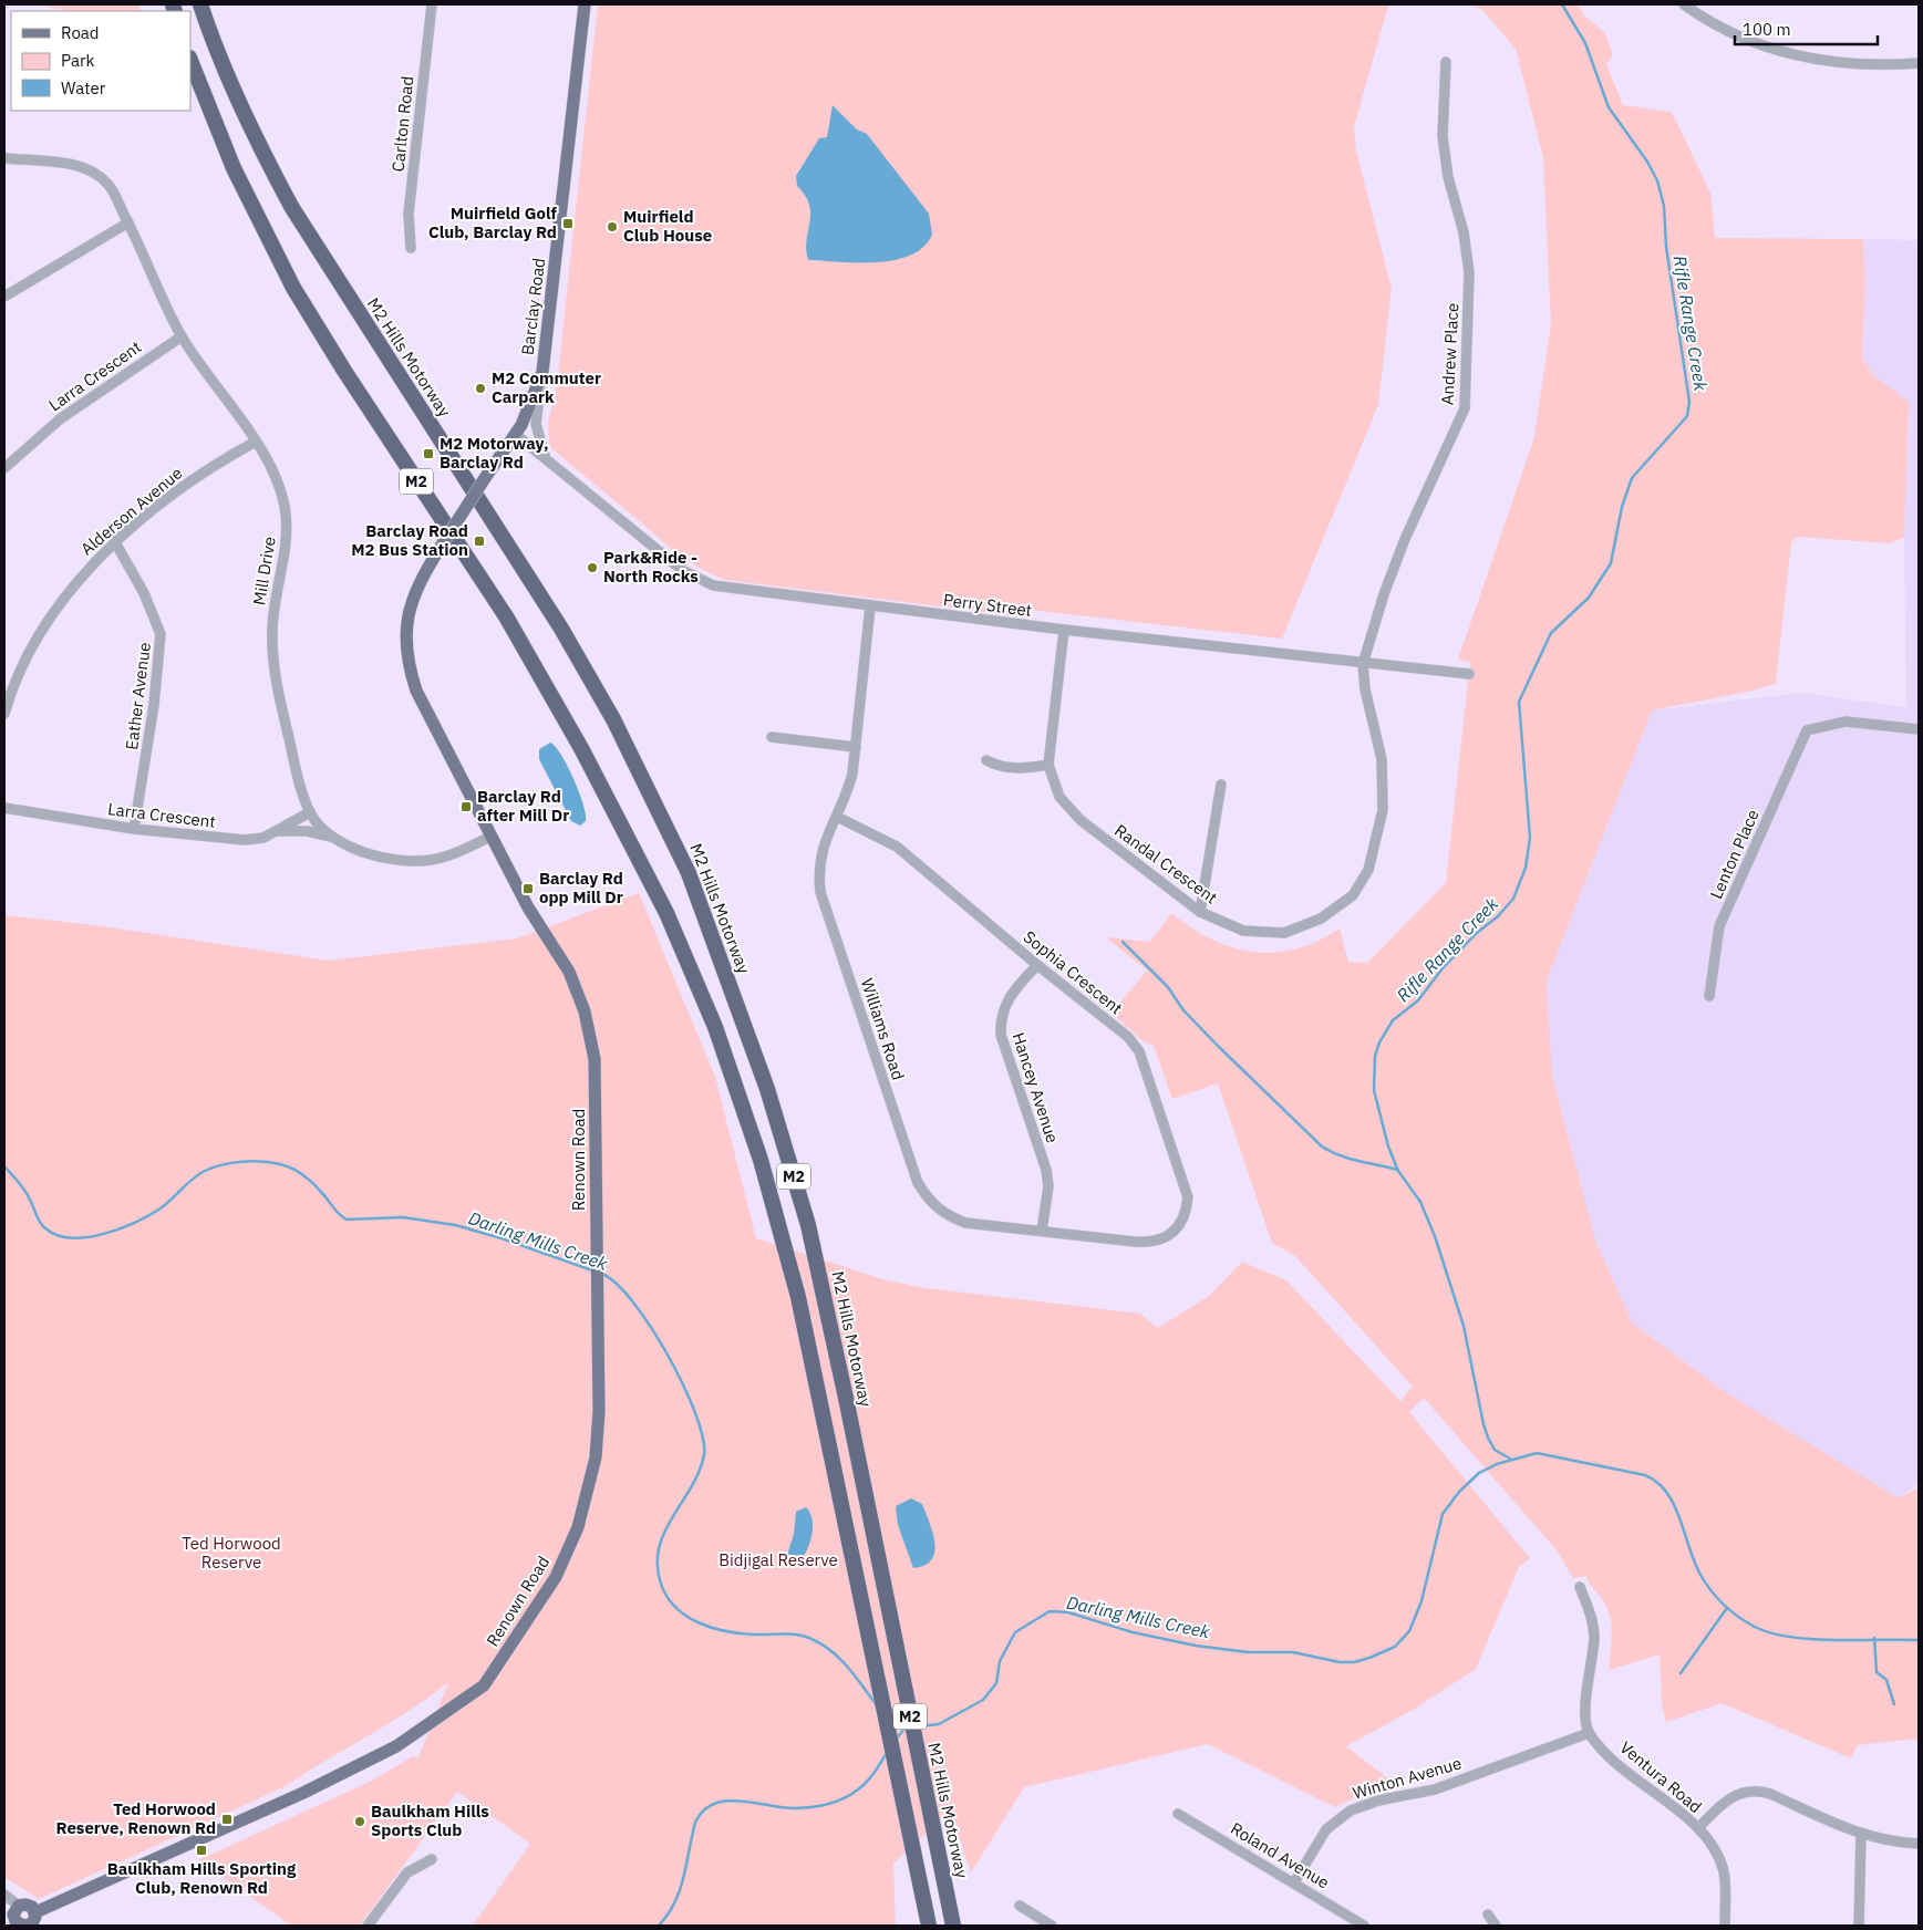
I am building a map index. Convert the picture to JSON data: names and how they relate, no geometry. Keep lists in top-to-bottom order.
{
  "streets": {
    "highway": ["M2 Hills Motorway", "M2"],
    "main road": ["Barclay Road", "Renown Road"],
    "street": [
      "Carlton Road",
      "Andrew Place",
      "Larra Crescent",
      "Alderson Avenue",
      "Mill Drive",
      "Perry Street",
      "Eather Avenue",
      "Lenton Place",
      "Randal Crescent",
      "Sophia Crescent",
      "Williams Road",
      "Hancey Avenue",
      "Ventura Road",
      "Winton Avenue",
      "Roland Avenue"
    ]
  },
  "crossings": [
    ["Barclay Road", "Mill Drive"],
    ["Barclay Road", "Perry Street"],
    ["Barclay Road", "Renown Road"],
    ["Andrew Place", "Perry Street"],
    ["Andrew Place", "Randal Crescent"],
    ["Larra Crescent", "Mill Drive"],
    ["Larra Crescent", "Eather Avenue"],
    ["Alderson Avenue", "Mill Drive"],
    ["Alderson Avenue", "Eather Avenue"],
    ["Perry Street", "Randal Crescent"],
    ["Perry Street", "Williams Road"],
    ["Sophia Crescent", "Williams Road"],
    ["Sophia Crescent", "Hancey Avenue"],
    ["Williams Road", "Hancey Avenue"],
    ["Ventura Road", "Winton Avenue"],
    ["Winton Avenue", "Roland Avenue"]
  ],
  "water": ["Rifle Range Creek", "Darling Mills Creek"],
  "parks": ["Ted Horwood Reserve", "Bidjigal Reserve"],
  "places": {
    "transit": [
      "Muirfield Golf Club, Barclay Rd",
      "M2 Motorway, Barclay Rd",
      "Barclay Road M2 Bus Station",
      "Barclay Rd after Mill Dr",
      "Barclay Rd opp Mill Dr",
      "Ted Horwood Reserve, Renown Rd",
      "Baulkham Hills Sporting Club, Renown Rd"
    ],
    "other": [
      "Muirfield Club House",
      "M2 Commuter Carpark",
      "Park&Ride - North Rocks",
      "Baulkham Hills Sports Club"
    ]
  },
  "legend": ["Road", "Park", "Water"],
  "scale_bar": "100 m"
}
